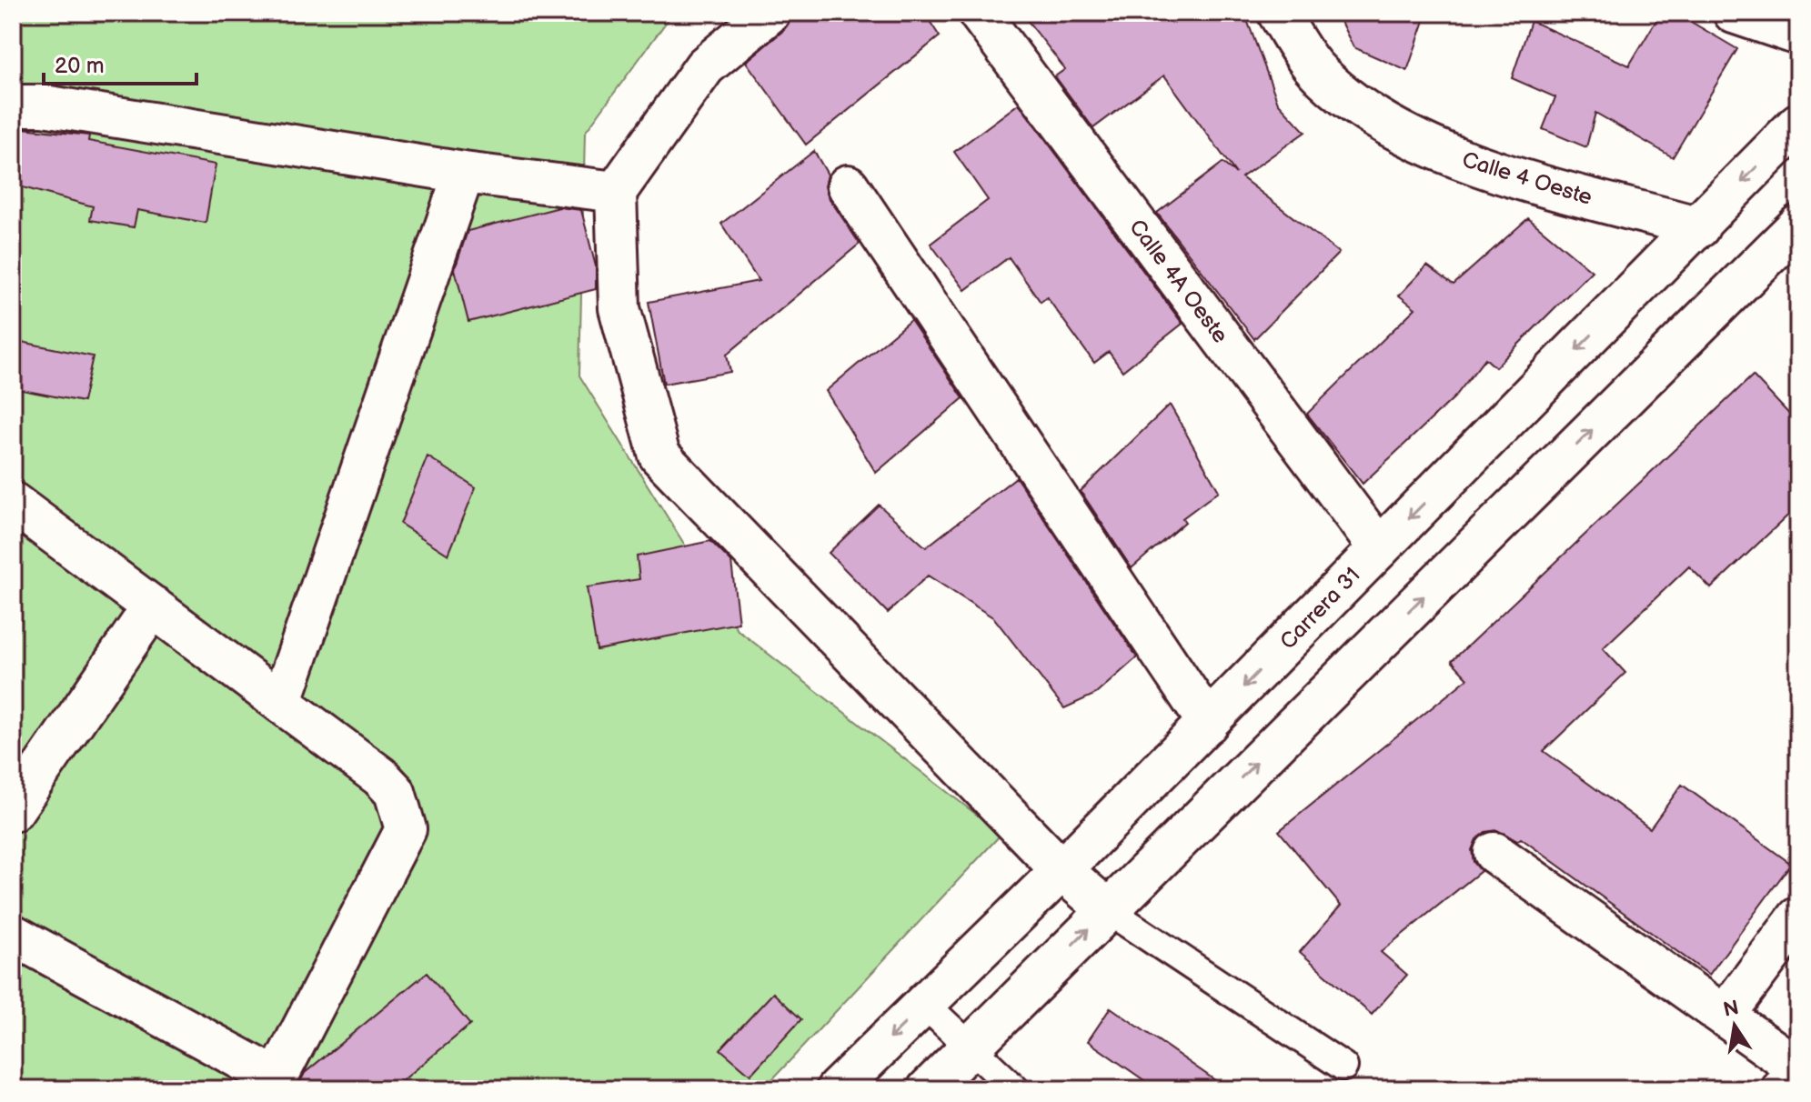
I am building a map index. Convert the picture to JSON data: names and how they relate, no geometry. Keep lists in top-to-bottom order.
{
  "streets": {
    "main road": ["Calle 4 Oeste", "Calle 4A Oeste", "Carrera 31"]
  },
  "crossings": [
    ["Calle 4 Oeste", "Carrera 31"],
    ["Calle 4A Oeste", "Carrera 31"]
  ],
  "scale_bar": "20 m",
  "north": "top"
}
